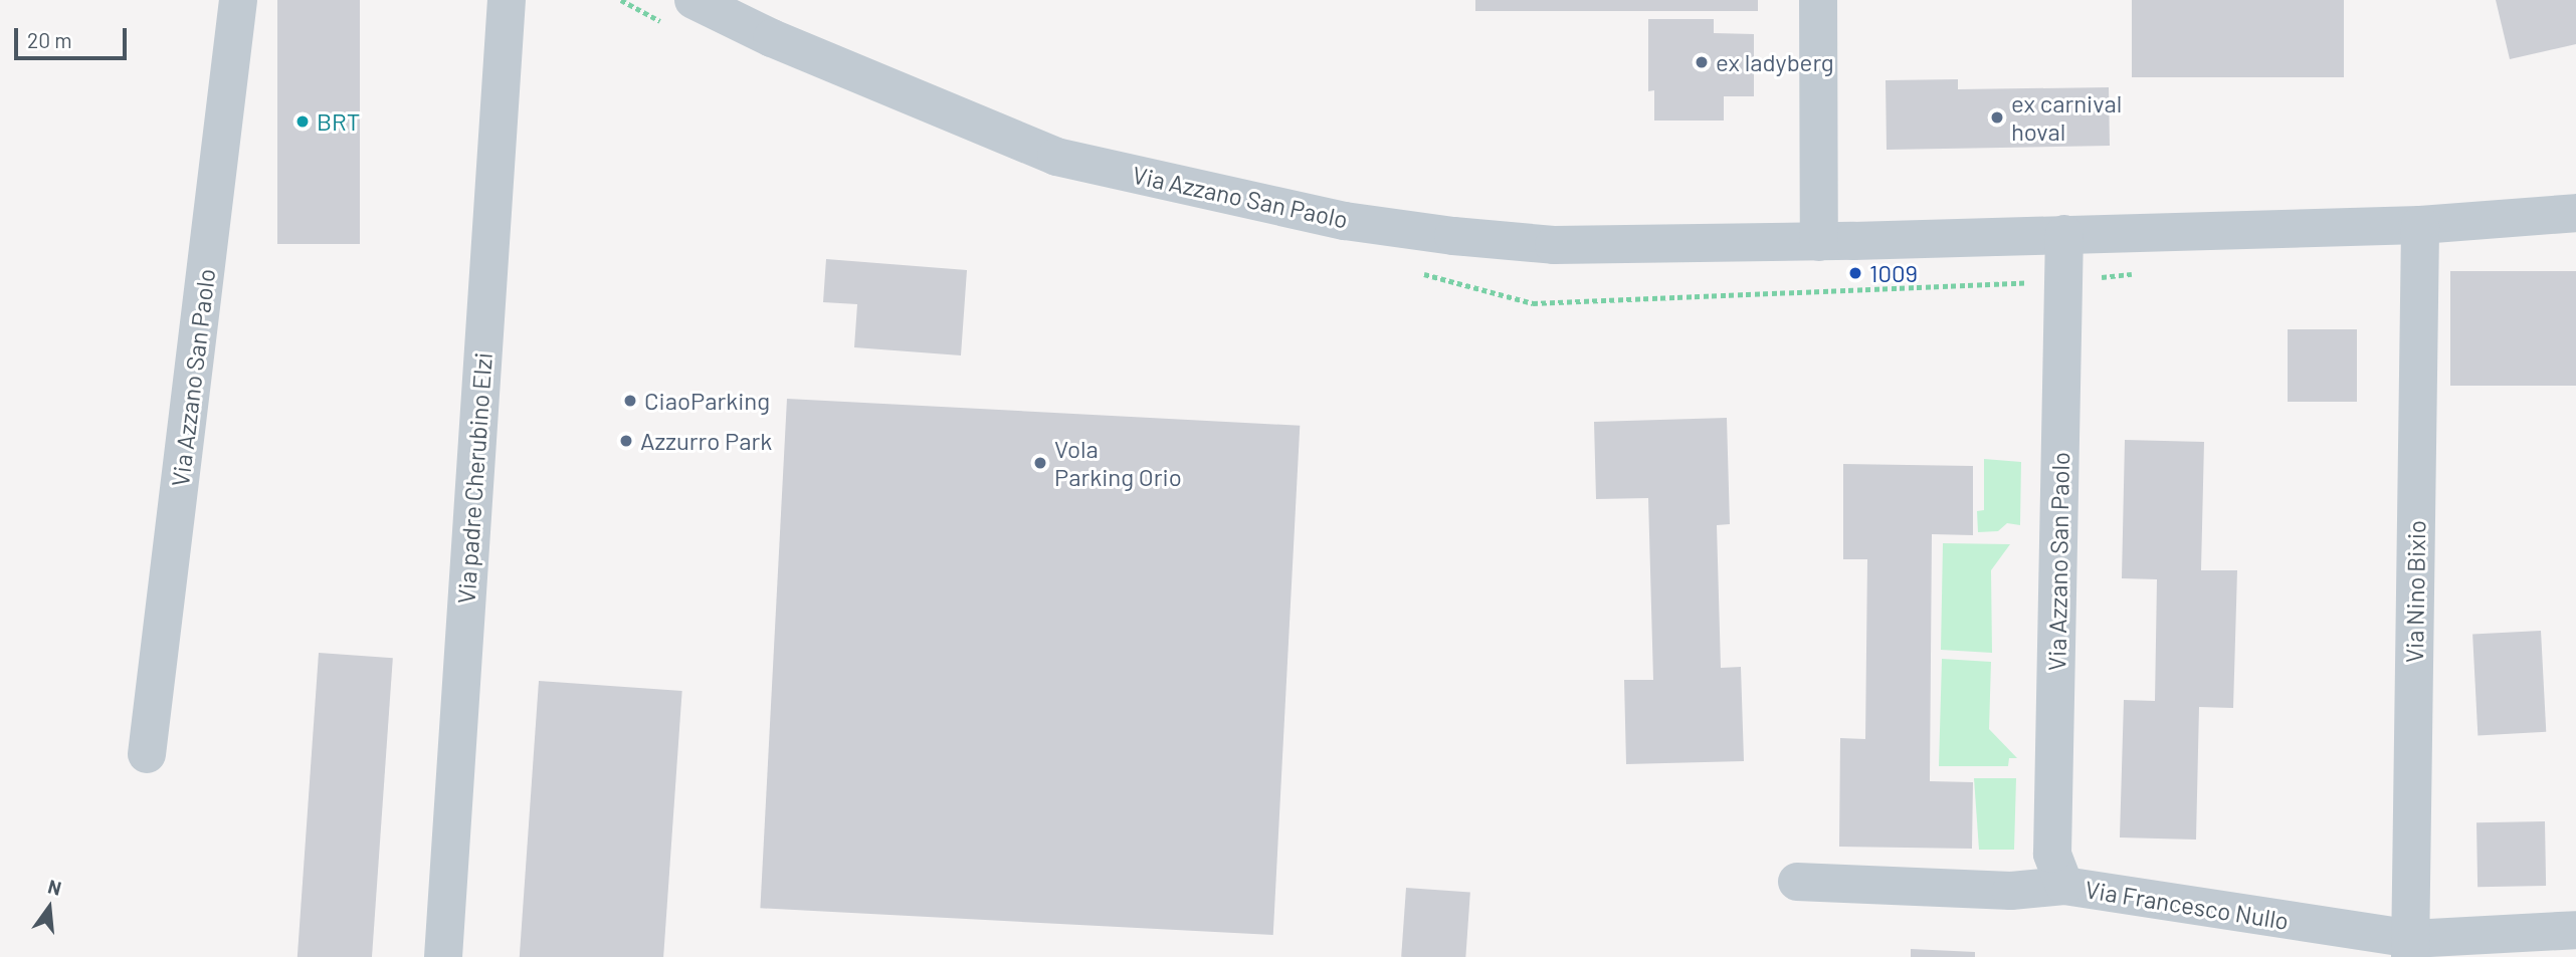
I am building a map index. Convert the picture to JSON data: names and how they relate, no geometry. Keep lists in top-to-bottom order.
{
  "streets": {
    "street": [
      "Via Azzano San Paolo",
      "Via padre Cherubino Elzi",
      "Via Nino Bixio",
      "Via Francesco Nullo"
    ]
  },
  "crossings": [
    ["Via Azzano San Paolo", "Via Nino Bixio"],
    ["Via Azzano San Paolo", "Via Francesco Nullo"],
    ["Via Nino Bixio", "Via Francesco Nullo"]
  ],
  "places": [
    "ex ladyberg",
    "ex carnival hoval",
    "BRT",
    "1009",
    "CiaoParking",
    "Azzurro Park",
    "Vola Parking Orio"
  ],
  "scale_bar": "20 m",
  "north": "top"
}
